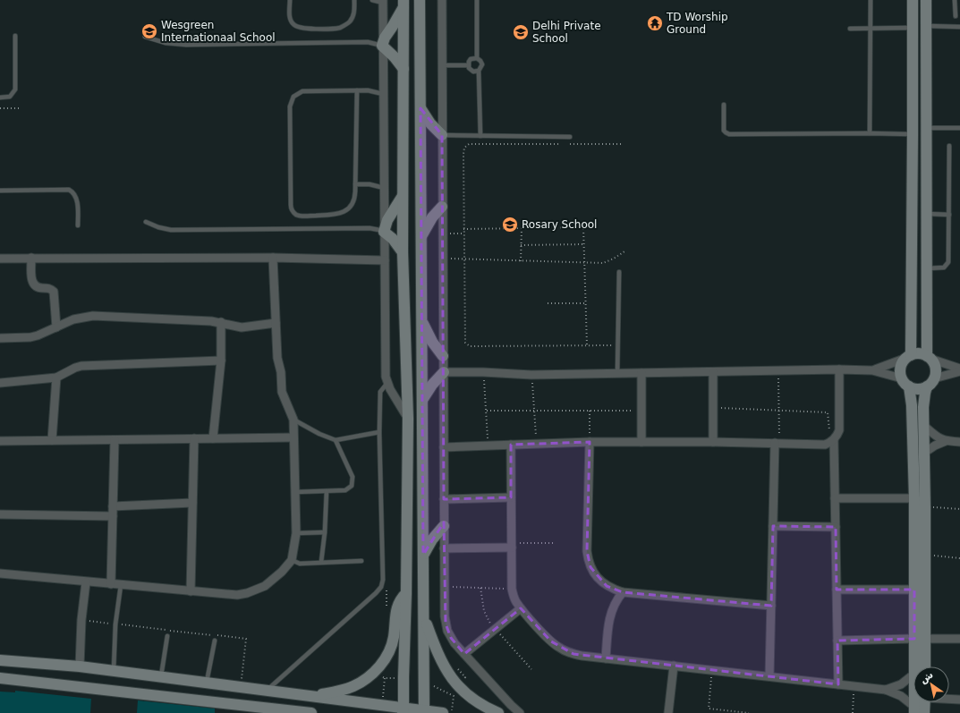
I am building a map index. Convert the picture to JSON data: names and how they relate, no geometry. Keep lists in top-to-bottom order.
{
  "places": {
    "temple": ["TD Worship Ground"],
    "school or university": ["Wesgreen Internationaal School", "Delhi Private School", "Rosary School"]
  },
  "north": "top left"
}
